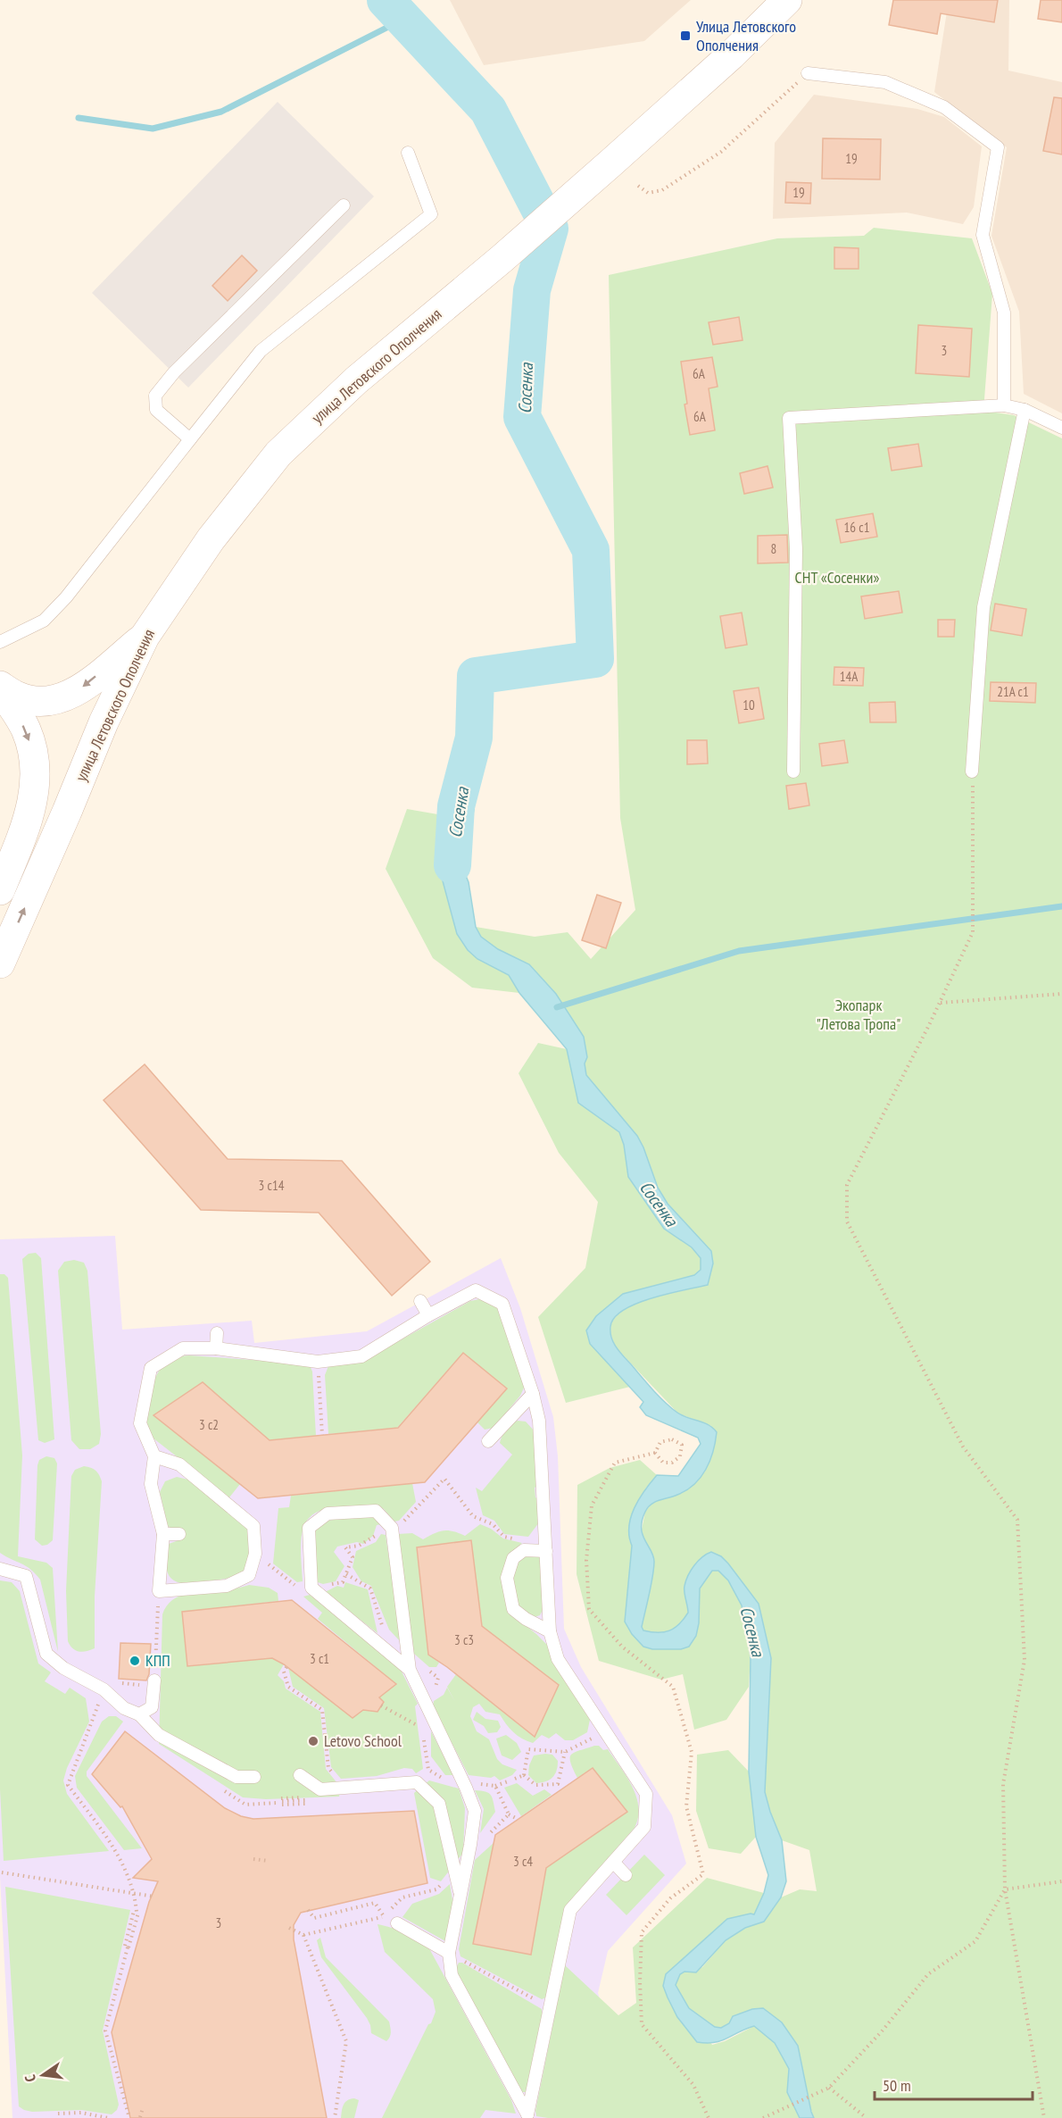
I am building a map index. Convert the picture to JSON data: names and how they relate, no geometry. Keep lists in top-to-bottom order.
{
  "streets": {
    "main road": ["улица Летовского Ополчения"]
  },
  "water": ["Сосенка"],
  "parks": ["СНТ «Сосенки»", "Экопарк \"Летова Тропа\""],
  "places": {
    "transit": ["Улица Летовского Ополчения"],
    "other": ["КПП", "Letovo School"]
  },
  "house_numbers": [
    "19",
    "19",
    "3",
    "6А",
    "6А",
    "16 с1",
    "8",
    "14А",
    "21А с1",
    "10",
    "3 с14",
    "3 с2",
    "3 с3",
    "3 с1",
    "3 с4",
    "3"
  ],
  "scale_bar": "50 m",
  "north": "left"
}
